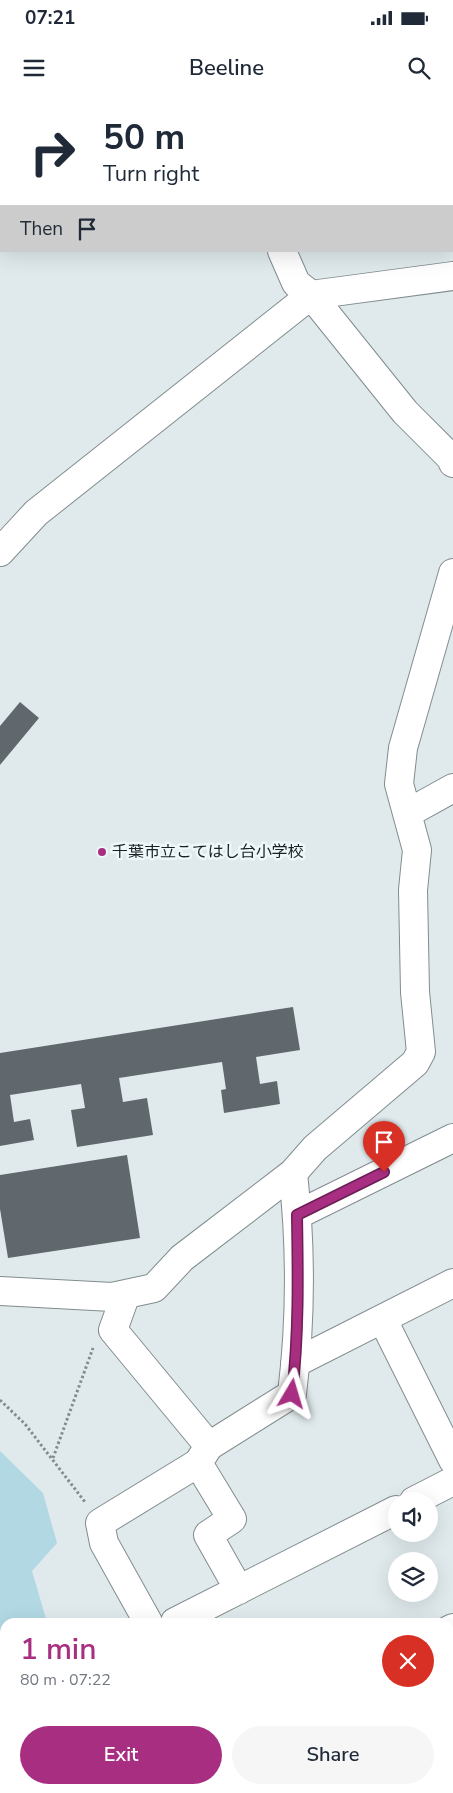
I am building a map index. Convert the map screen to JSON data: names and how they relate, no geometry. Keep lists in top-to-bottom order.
{
  "places": ["千葉市立こてはし台小学校"],
  "page": {
    "status": "07:21",
    "header": "Beeline",
    "turn": ["50 m", "Turn right"],
    "then": "Then",
    "heading": ["1 min", "80 m · 07:22"],
    "buttons": ["Exit", "Share"]
  }
}
